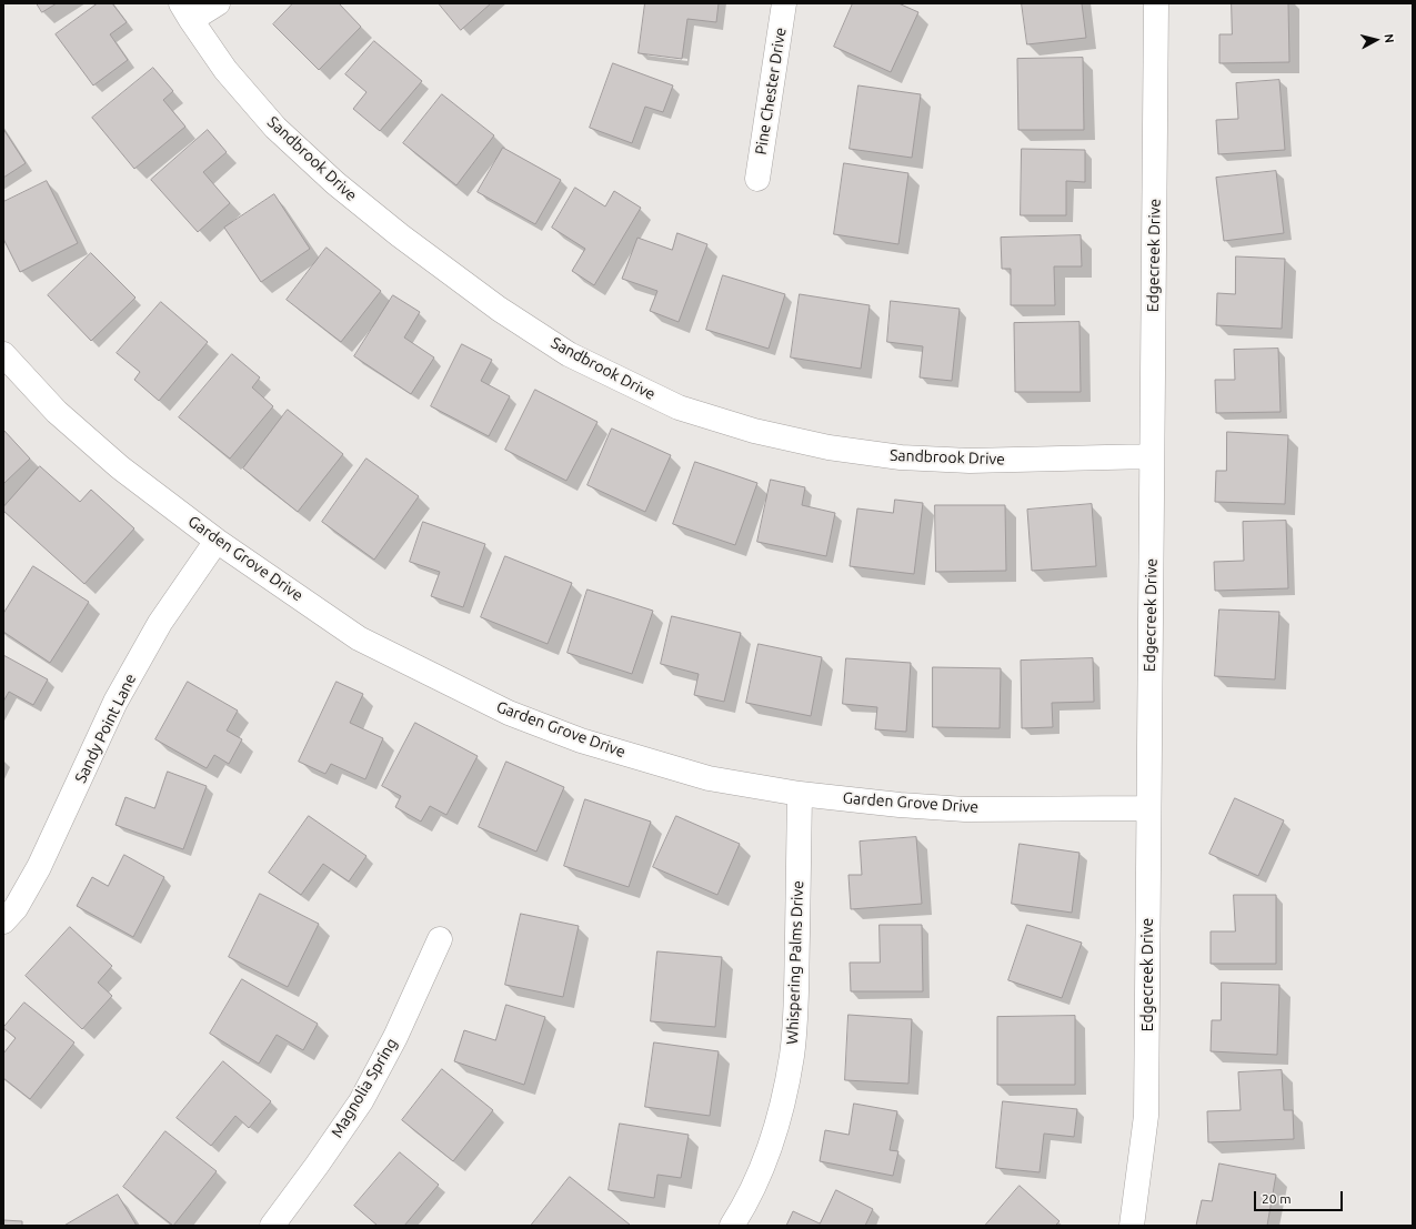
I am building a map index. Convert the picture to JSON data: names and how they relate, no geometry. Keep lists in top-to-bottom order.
{
  "streets": {
    "street": [
      "Pine Chester Drive",
      "Sandbrook Drive",
      "Edgecreek Drive",
      "Garden Grove Drive",
      "Sandy Point Lane",
      "Whispering Palms Drive",
      "Magnolia Spring"
    ]
  },
  "crossings": [
    ["Sandbrook Drive", "Edgecreek Drive"],
    ["Edgecreek Drive", "Garden Grove Drive"],
    ["Garden Grove Drive", "Sandy Point Lane"],
    ["Garden Grove Drive", "Whispering Palms Drive"]
  ],
  "scale_bar": "20 m",
  "north": "right"
}
